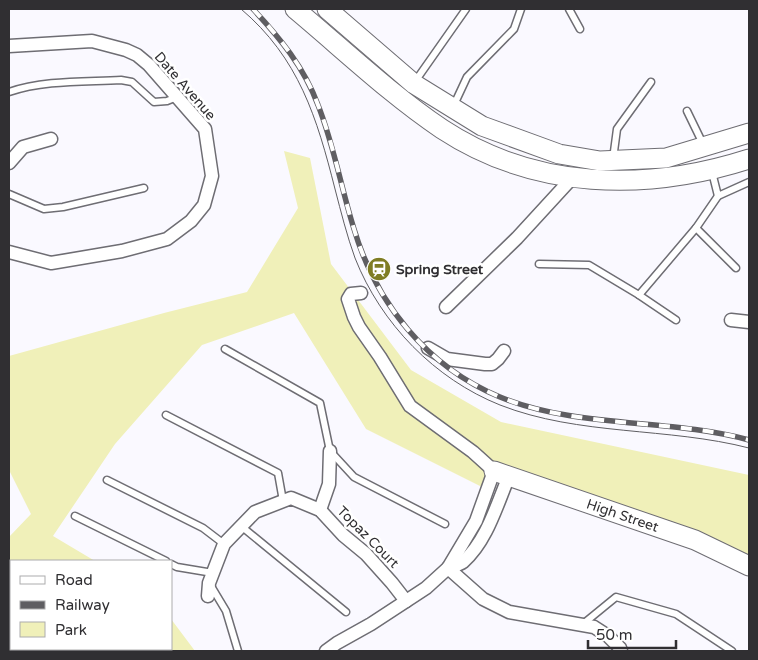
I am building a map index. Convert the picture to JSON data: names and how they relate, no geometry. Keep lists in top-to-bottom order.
{
  "streets": {
    "main road": ["High Street"],
    "street": ["Date Avenue", "Topaz Court"]
  },
  "places": {
    "station": ["Spring Street"]
  },
  "legend": ["Road", "Railway", "Park"],
  "scale_bar": "50 m"
}
